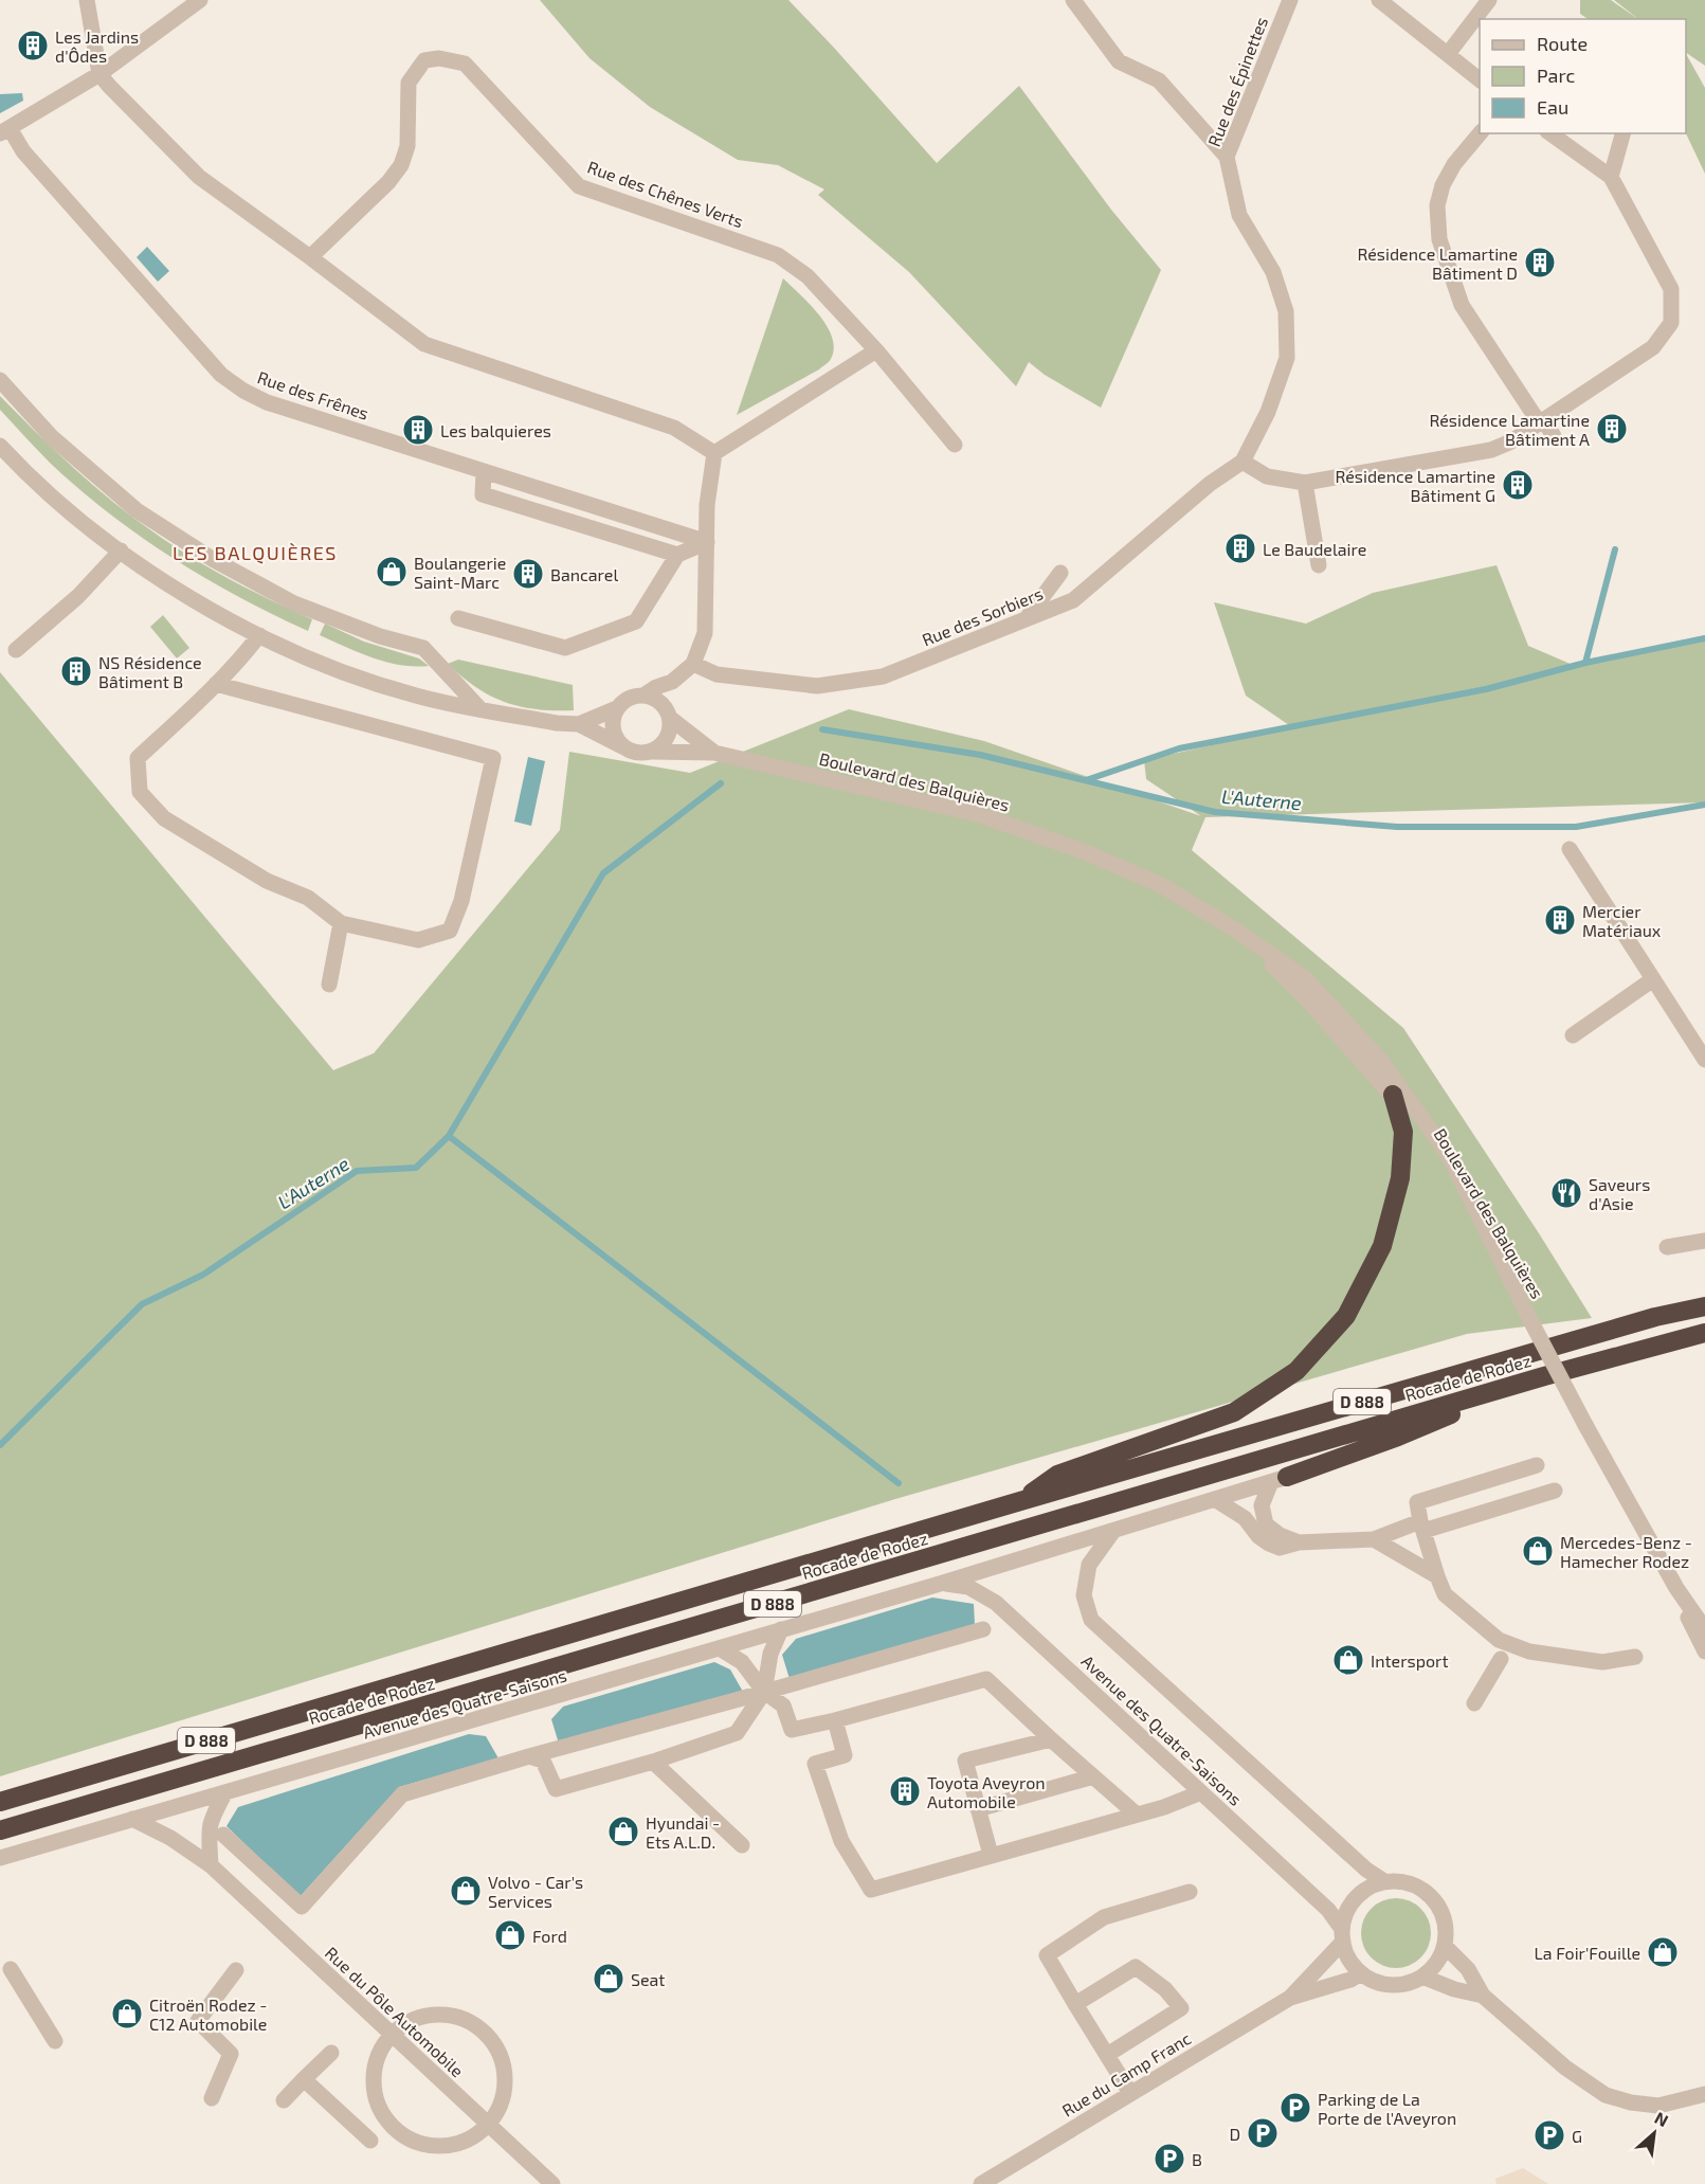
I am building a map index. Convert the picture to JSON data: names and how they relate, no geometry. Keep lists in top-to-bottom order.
{
  "streets": {
    "highway": ["Rocade de Rodez", "D 888"],
    "street": [
      "Rue des Épinettes",
      "Rue des Chênes Verts",
      "Rue des Frênes",
      "Rue des Sorbiers",
      "Boulevard des Balquières",
      "Avenue des Quatre-Saisons",
      "Rue du Pôle Automobile",
      "Rue du Camp Franc"
    ]
  },
  "crossings": [
    ["Rue des Épinettes", "Rue des Sorbiers"],
    ["Avenue des Quatre-Saisons", "Rue du Pôle Automobile"],
    ["Avenue des Quatre-Saisons", "Rue du Camp Franc"]
  ],
  "districts": ["LES BALQUIÈRES"],
  "water": ["L'Auterne"],
  "places": {
    "building": [
      "Les Jardins d'Ôdes",
      "Résidence Lamartine Bâtiment D",
      "Résidence Lamartine Bâtiment A",
      "Les balquieres",
      "Résidence Lamartine Bâtiment G",
      "Le Baudelaire",
      "Bancarel",
      "NS Résidence Bâtiment B",
      "Mercier Matériaux",
      "Toyota Aveyron Automobile"
    ],
    "shop": [
      "Boulangerie Saint-Marc",
      "Mercedes-Benz - Hamecher Rodez",
      "Intersport",
      "Hyundai - Ets A.L.D.",
      "Volvo - Car's Services",
      "Ford",
      "La Foir'Fouille",
      "Seat",
      "Citroën Rodez - C12 Automobile"
    ],
    "restaurant": ["Saveurs d'Asie"],
    "parking": [
      "Parking de La Porte de l'Aveyron",
      "D",
      "G",
      "B"
    ]
  },
  "legend": ["Route", "Parc", "Eau"],
  "north": "top right"
}
